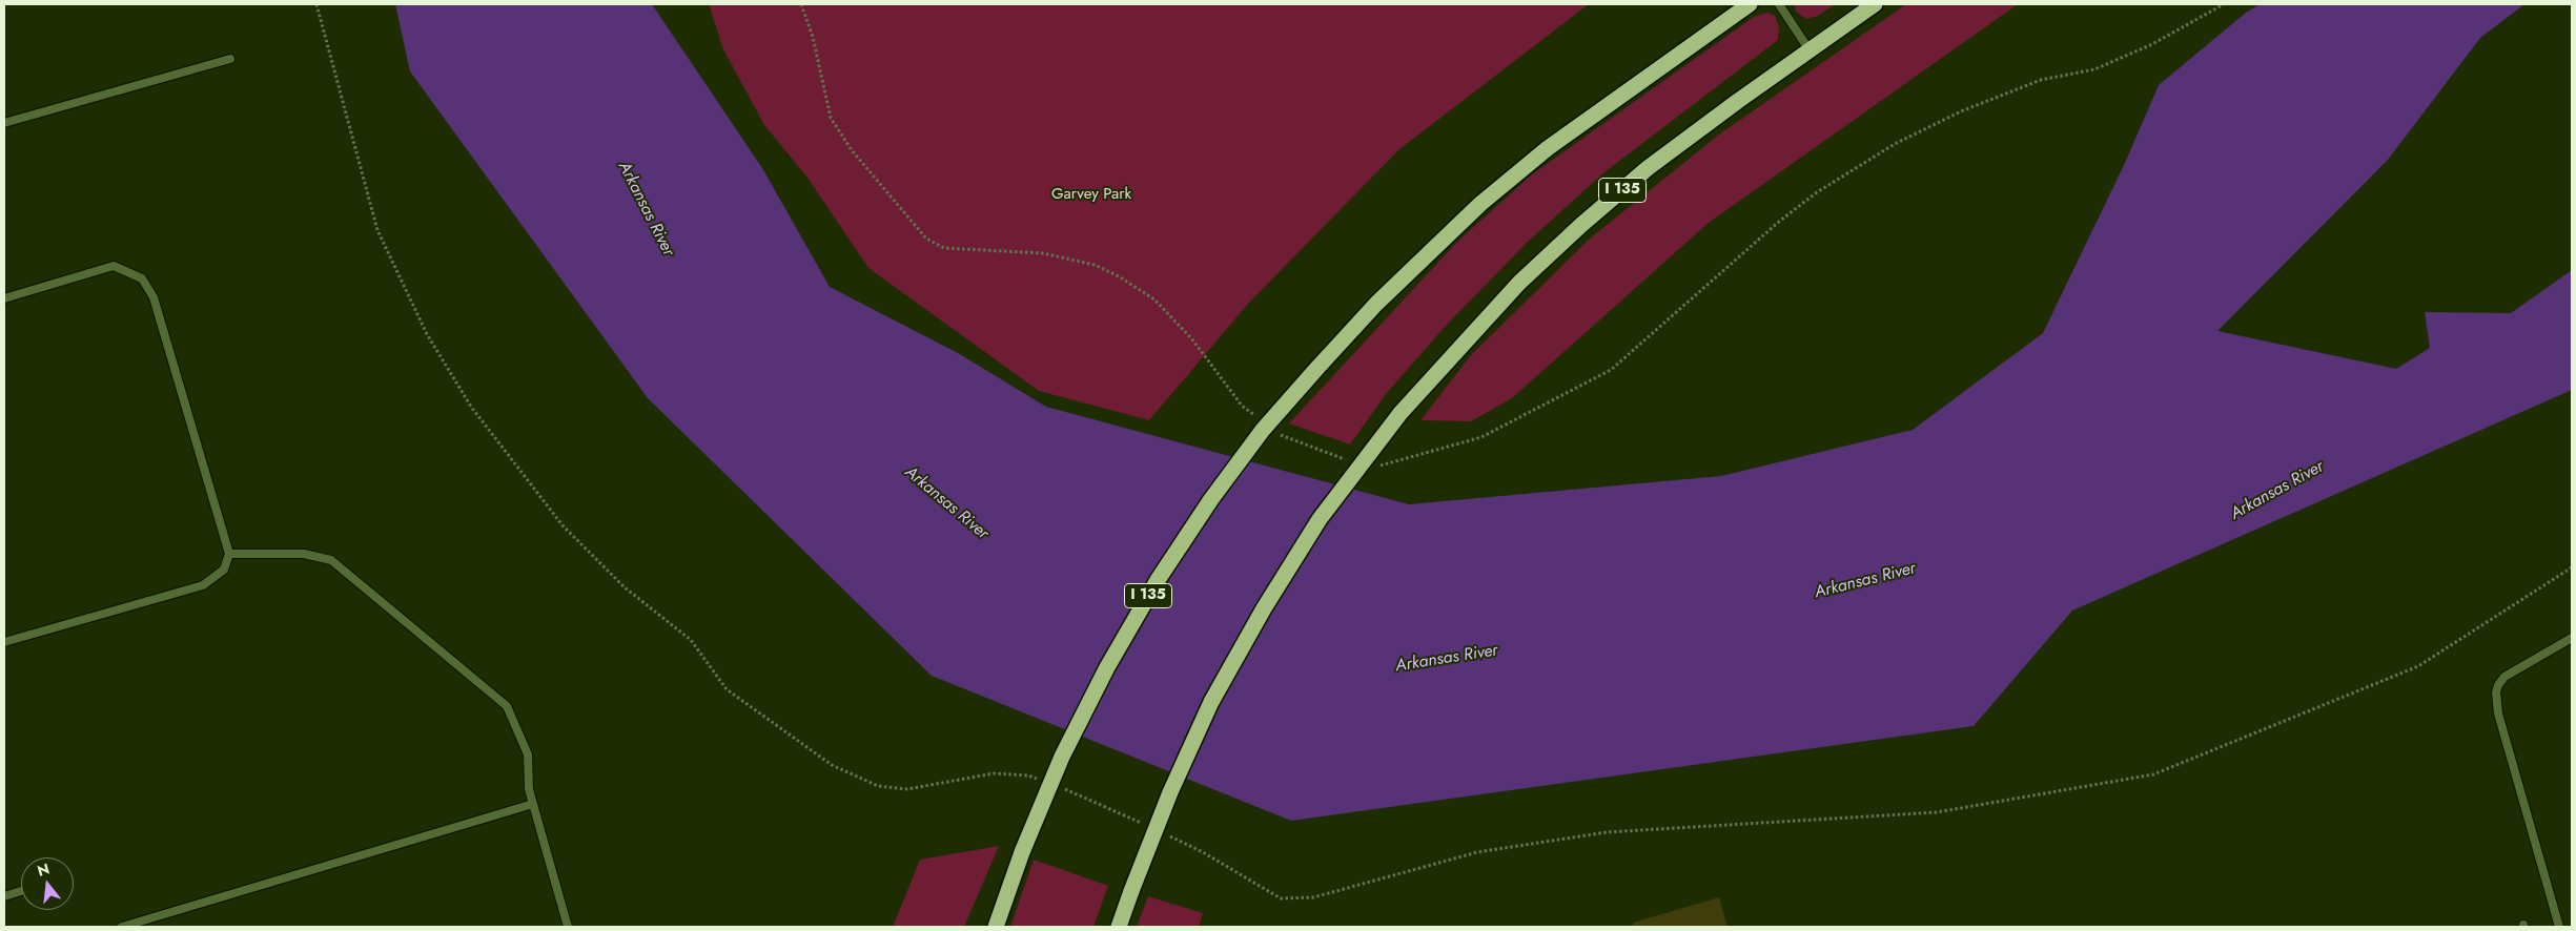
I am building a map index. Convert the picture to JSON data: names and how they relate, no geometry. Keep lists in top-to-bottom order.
{
  "streets": {
    "highway": ["I 135"]
  },
  "water": ["Arkansas River"],
  "parks": ["Garvey Park"],
  "north": "top"
}
